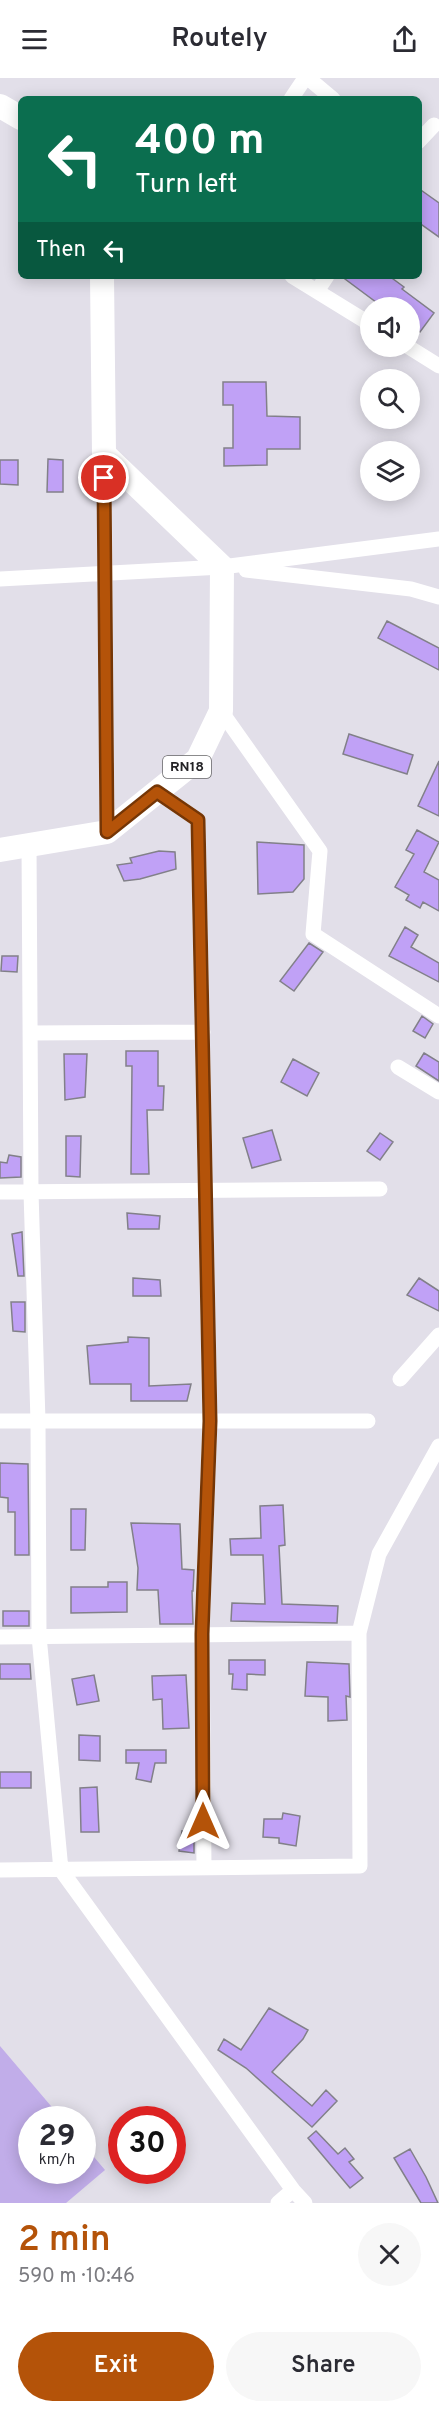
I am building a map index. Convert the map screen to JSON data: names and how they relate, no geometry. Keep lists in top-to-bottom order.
{
  "streets": {
    "main road": ["RN18"]
  },
  "page": {
    "header": "Routely",
    "turn": ["400 m", "Turn left"],
    "then": "Then",
    "speed": "29 km/h",
    "limit": "30",
    "heading": ["2 min", "590 m · 10:46"],
    "buttons": ["Exit", "Share"]
  }
}
